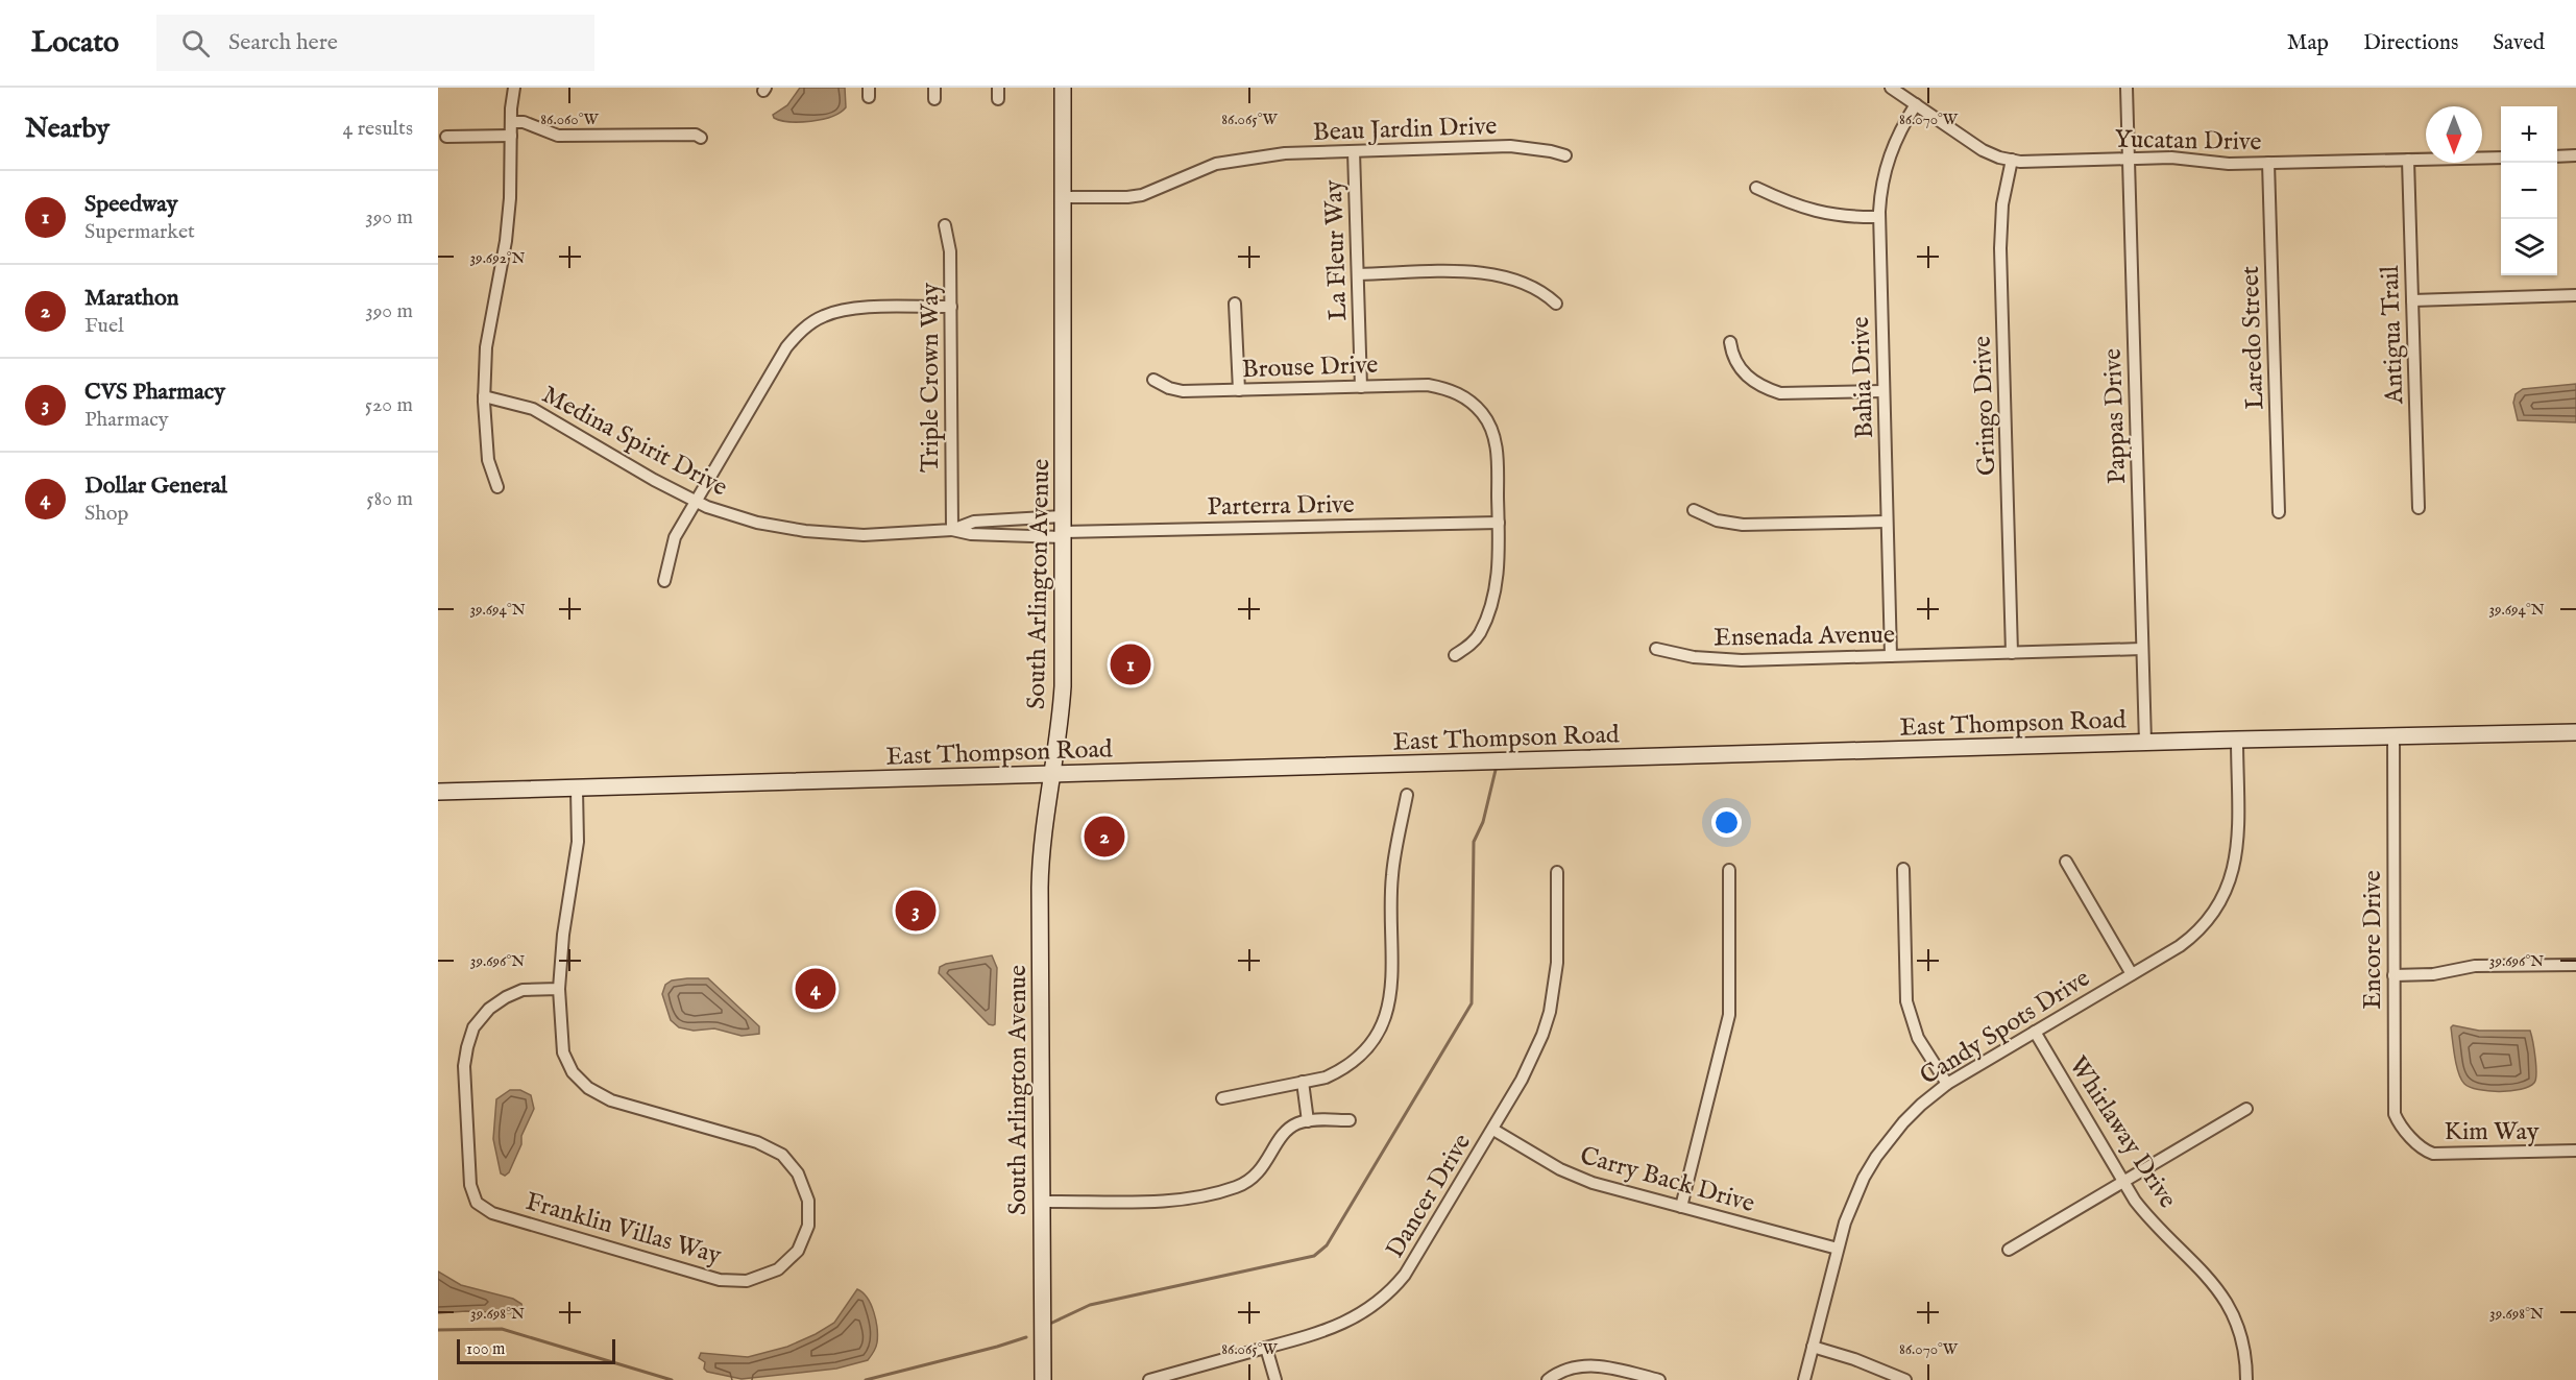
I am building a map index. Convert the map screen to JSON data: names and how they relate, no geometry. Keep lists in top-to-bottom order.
{
  "streets": {
    "main road": ["South Arlington Avenue", "East Thompson Road"],
    "street": [
      "Beau Jardin Drive",
      "Yucatan Drive",
      "La Fleur Way",
      "Antigua Trail",
      "Laredo Street",
      "Brouse Drive",
      "Triple Crown Way",
      "Bahia Drive",
      "Gringo Drive",
      "Pappas Drive",
      "Medina Spirit Drive",
      "Parterra Drive",
      "Ensenada Avenue",
      "Encore Drive",
      "Candy Spots Drive",
      "Kim Way",
      "Whirlaway Drive",
      "Carry Back Drive",
      "Dancer Drive",
      "Franklin Villas Way"
    ]
  },
  "crossings": [
    ["Beau Jardin Drive", "La Fleur Way"],
    ["Beau Jardin Drive", "South Arlington Avenue"],
    ["Yucatan Drive", "Antigua Trail"],
    ["Yucatan Drive", "Laredo Street"],
    ["Yucatan Drive", "Bahia Drive"],
    ["Yucatan Drive", "Gringo Drive"],
    ["Yucatan Drive", "Pappas Drive"],
    ["La Fleur Way", "Brouse Drive"],
    ["Brouse Drive", "Parterra Drive"],
    ["Triple Crown Way", "Medina Spirit Drive"],
    ["Bahia Drive", "Ensenada Avenue"],
    ["Gringo Drive", "Ensenada Avenue"],
    ["Pappas Drive", "Ensenada Avenue"],
    ["Pappas Drive", "East Thompson Road"],
    ["Medina Spirit Drive", "Parterra Drive"],
    ["Medina Spirit Drive", "South Arlington Avenue"],
    ["Parterra Drive", "South Arlington Avenue"],
    ["South Arlington Avenue", "East Thompson Road"],
    ["East Thompson Road", "Encore Drive"],
    ["East Thompson Road", "Candy Spots Drive"],
    ["Encore Drive", "Kim Way"],
    ["Candy Spots Drive", "Whirlaway Drive"],
    ["Candy Spots Drive", "Carry Back Drive"],
    ["Carry Back Drive", "Dancer Drive"]
  ],
  "scale_bar": "100 m",
  "north": "bottom",
  "page": {
    "header": "Locato",
    "search": "Search here",
    "nav": ["Map", "Directions", "Saved"],
    "heading": ["Nearby", "4 results"],
    "map_buttons": ["+", "−"],
    "list": [
      {
        "mark": "1",
        "name": "Speedway",
        "note": "Supermarket",
        "value": "390 m"
      },
      {
        "mark": "2",
        "name": "Marathon",
        "note": "Fuel",
        "value": "390 m"
      },
      {
        "mark": "3",
        "name": "CVS Pharmacy",
        "note": "Pharmacy",
        "value": "520 m"
      },
      {
        "mark": "4",
        "name": "Dollar General",
        "note": "Shop",
        "value": "580 m"
      }
    ],
    "pins": [
      "1",
      "2",
      "3",
      "4"
    ],
    "scale": "100 m"
  },
  "coordinates": [
    "86.060°W",
    "86.065°W",
    "86.070°W",
    "39.692°N",
    "39.694°N",
    "39.696°N",
    "39.698°N"
  ]
}
